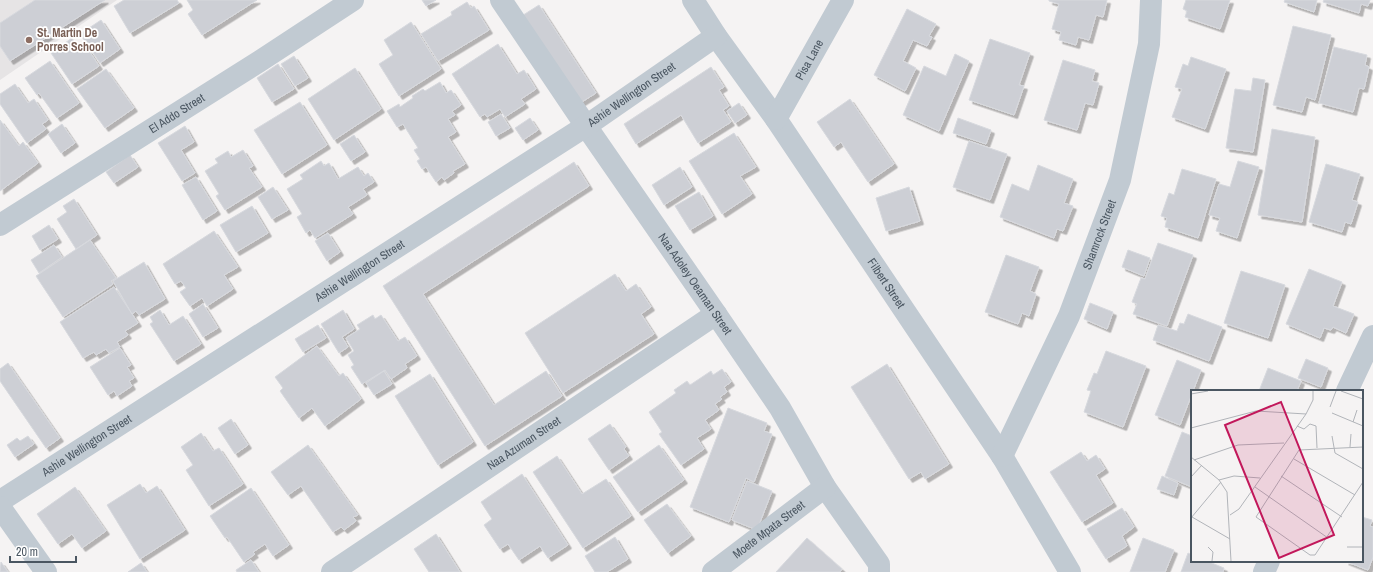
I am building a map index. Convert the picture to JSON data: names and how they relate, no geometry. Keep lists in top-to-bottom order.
{
  "streets": {
    "street": [
      "Pisa Lane",
      "Ashie Wellington Street",
      "El Addo Street",
      "Shamrock Street",
      "Filbert Street",
      "Naa Adoley Oeaman Street",
      "Naa Azuman Street",
      "Moete Mpata Street"
    ]
  },
  "crossings": [
    ["Pisa Lane", "Filbert Street"],
    ["Ashie Wellington Street", "Filbert Street"],
    ["Ashie Wellington Street", "Naa Adoley Oeaman Street"],
    ["Shamrock Street", "Filbert Street"],
    ["Naa Adoley Oeaman Street", "Naa Azuman Street"],
    ["Naa Adoley Oeaman Street", "Moete Mpata Street"]
  ],
  "places": ["St. Martin De Porres School"],
  "scale_bar": "20 m"
}
